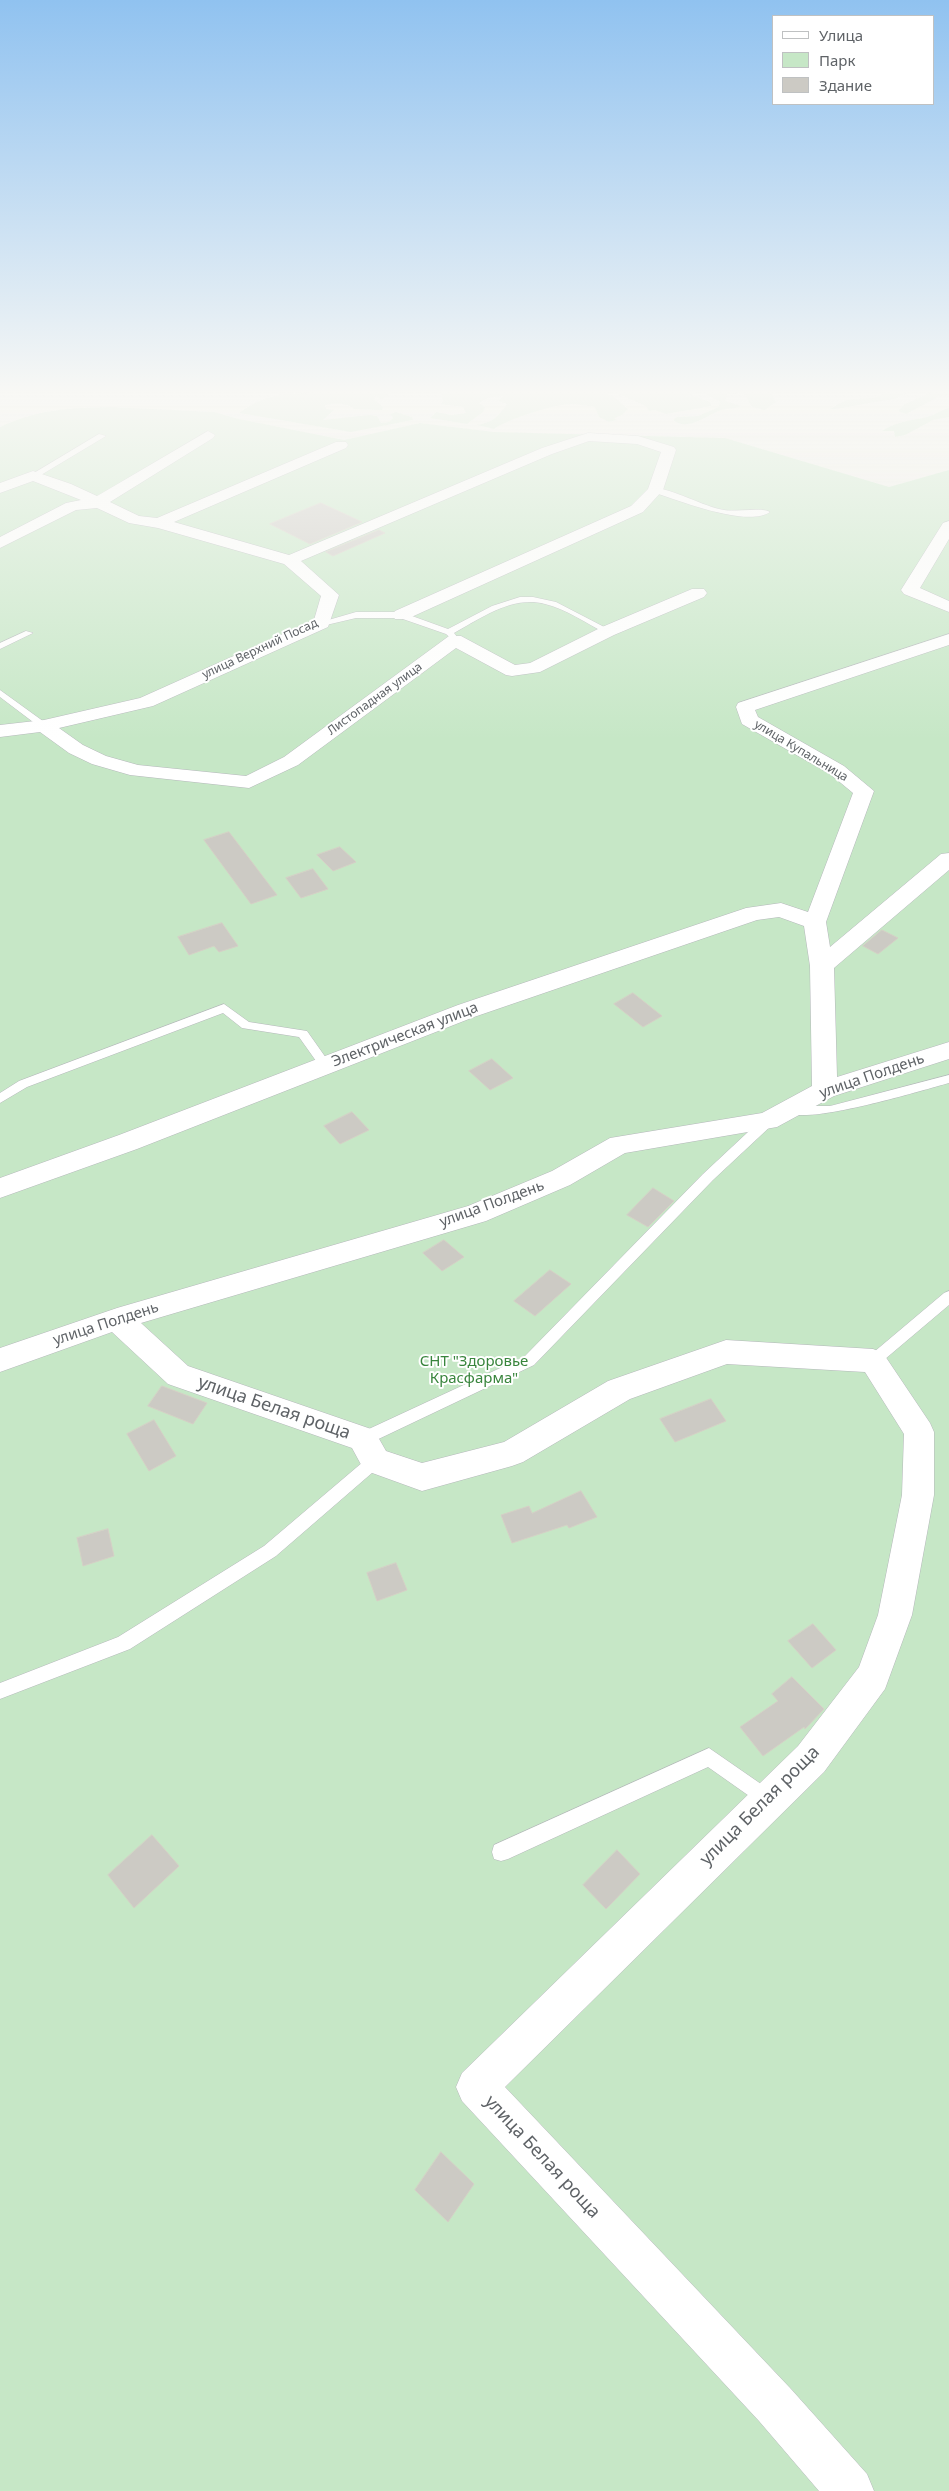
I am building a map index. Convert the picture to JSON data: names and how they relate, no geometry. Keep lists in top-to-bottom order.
{
  "streets": {
    "street": [
      "улица Верхний Посад",
      "Листопадная улица",
      "улица Купальница",
      "Электрическая улица",
      "улица Полдень",
      "улица Белая роща"
    ]
  },
  "crossings": [
    ["улица Верхний Посад", "Листопадная улица"],
    ["улица Купальница", "Электрическая улица"],
    ["улица Купальница", "улица Полдень"],
    ["улица Полдень", "улица Белая роща"]
  ],
  "parks": ["СНТ \"Здоровье Красфарма\""],
  "legend": ["Улица", "Парк", "Здание"]
}
